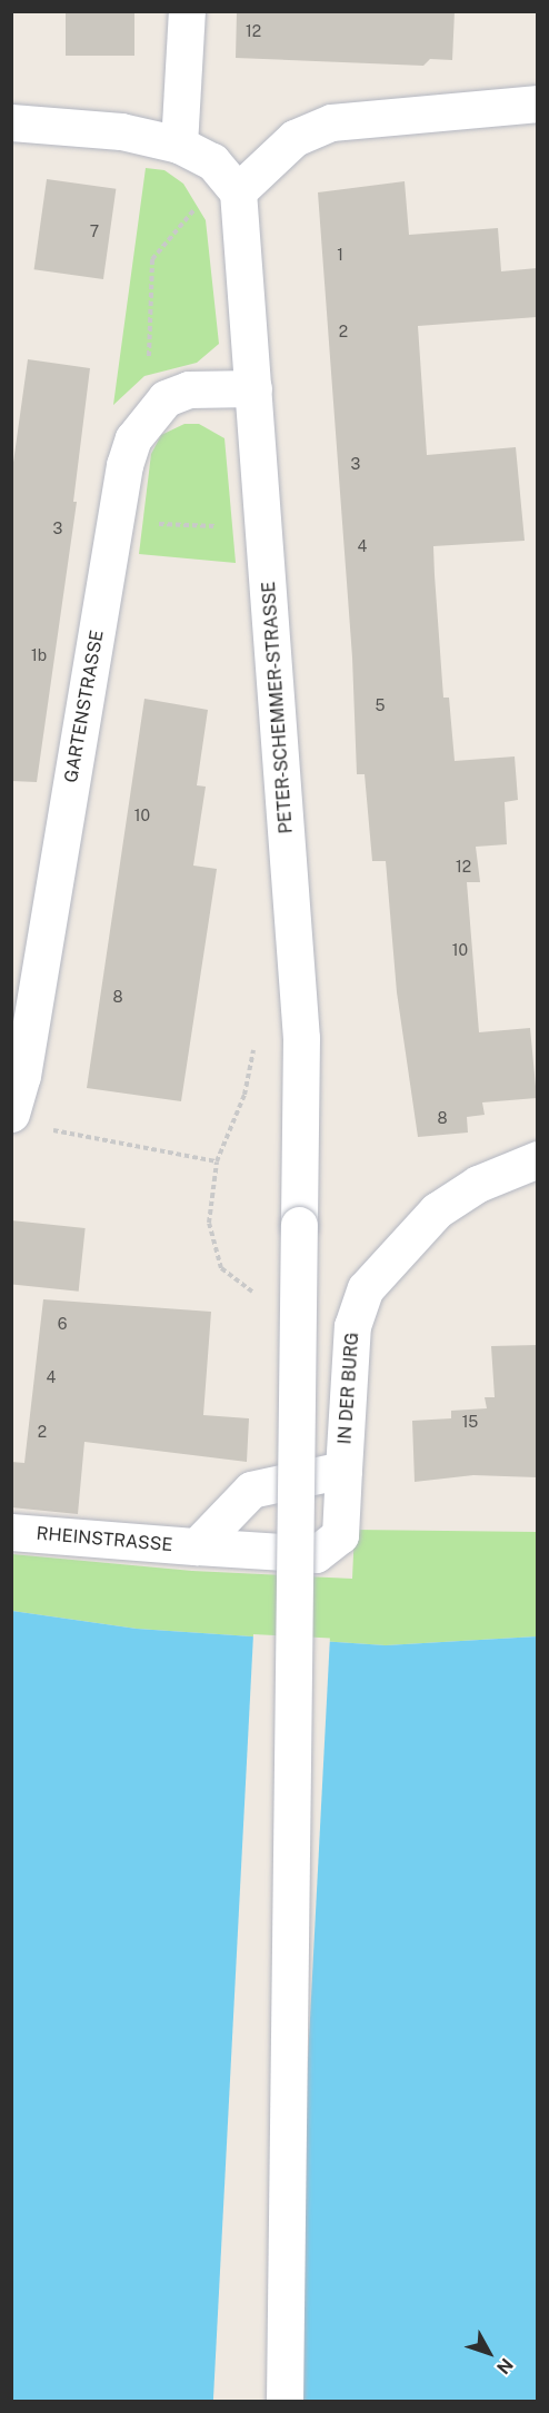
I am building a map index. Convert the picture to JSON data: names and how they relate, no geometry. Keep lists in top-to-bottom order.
{
  "streets": {
    "street": [
      "GARTENSTRASSE",
      "PETER-SCHEMMER-STRASSE",
      "IN DER BURG",
      "RHEINSTRASSE"
    ]
  },
  "crossings": [
    ["GARTENSTRASSE", "PETER-SCHEMMER-STRASSE"],
    ["IN DER BURG", "RHEINSTRASSE"]
  ],
  "house_numbers": [
    "12",
    "7",
    "1",
    "2",
    "3",
    "3",
    "4",
    "1b",
    "5",
    "10",
    "12",
    "10",
    "8",
    "8",
    "6",
    "4",
    "15",
    "2"
  ],
  "north": "bottom right"
}
